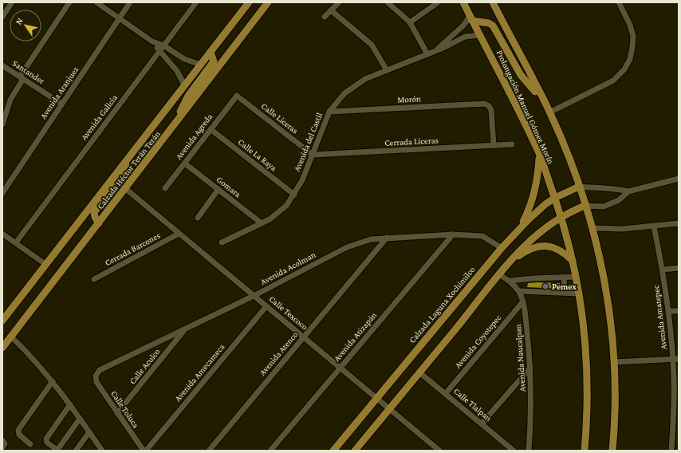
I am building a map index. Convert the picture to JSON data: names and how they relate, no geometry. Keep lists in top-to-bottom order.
{
  "streets": {
    "main road": ["Prolongación Manuel Gómez Morín", "Calzada Héctor Terán Terán", "Calzada Laguna Xochimilco"],
    "street": [
      "Santander",
      "Avenida Aranjuez",
      "Morón",
      "Avenida Galicia",
      "Calle Liceras",
      "Avenida Agreda",
      "Cerrada Liceras",
      "Avenida del Castil",
      "Calle La Raya",
      "Gomara",
      "Cerrada Barcones",
      "Avenida Acolman",
      "Calle Texcoco",
      "Avenida Amatepec",
      "Avenida Atizapán",
      "Avenida Coyotepec",
      "Avenida Atenco",
      "Avenida Naucalpan",
      "Calle Aculco",
      "Avenida Amecameca",
      "Calle Tlalpan",
      "Calle Toluca"
    ]
  },
  "crossings": [
    ["Santander", "Avenida Aranjuez"],
    ["Morón", "Cerrada Liceras"],
    ["Morón", "Avenida del Castil"],
    ["Prolongación Manuel Gómez Morín", "Avenida del Castil"],
    ["Prolongación Manuel Gómez Morín", "Calzada Laguna Xochimilco"],
    ["Calle Liceras", "Avenida Agreda"],
    ["Calle Liceras", "Cerrada Liceras"],
    ["Calle Liceras", "Avenida del Castil"],
    ["Avenida Agreda", "Calle La Raya"],
    ["Avenida Agreda", "Gomara"],
    ["Cerrada Liceras", "Avenida del Castil"],
    ["Avenida del Castil", "Calle La Raya"],
    ["Avenida del Castil", "Gomara"],
    ["Calzada Héctor Terán Terán", "Calle Texcoco"],
    ["Cerrada Barcones", "Calle Texcoco"],
    ["Avenida Acolman", "Calzada Laguna Xochimilco"],
    ["Avenida Acolman", "Calle Texcoco"],
    ["Avenida Acolman", "Avenida Atizapán"],
    ["Avenida Acolman", "Avenida Atenco"],
    ["Avenida Acolman", "Calle Aculco"],
    ["Avenida Acolman", "Calle Toluca"],
    ["Calzada Laguna Xochimilco", "Calle Texcoco"],
    ["Calle Texcoco", "Avenida Atizapán"],
    ["Calle Texcoco", "Avenida Atenco"],
    ["Calle Texcoco", "Avenida Amecameca"],
    ["Avenida Coyotepec", "Avenida Naucalpan"],
    ["Avenida Coyotepec", "Calle Tlalpan"],
    ["Calle Aculco", "Calle Toluca"]
  ],
  "places": ["Pemex"],
  "north": "top left"
}
